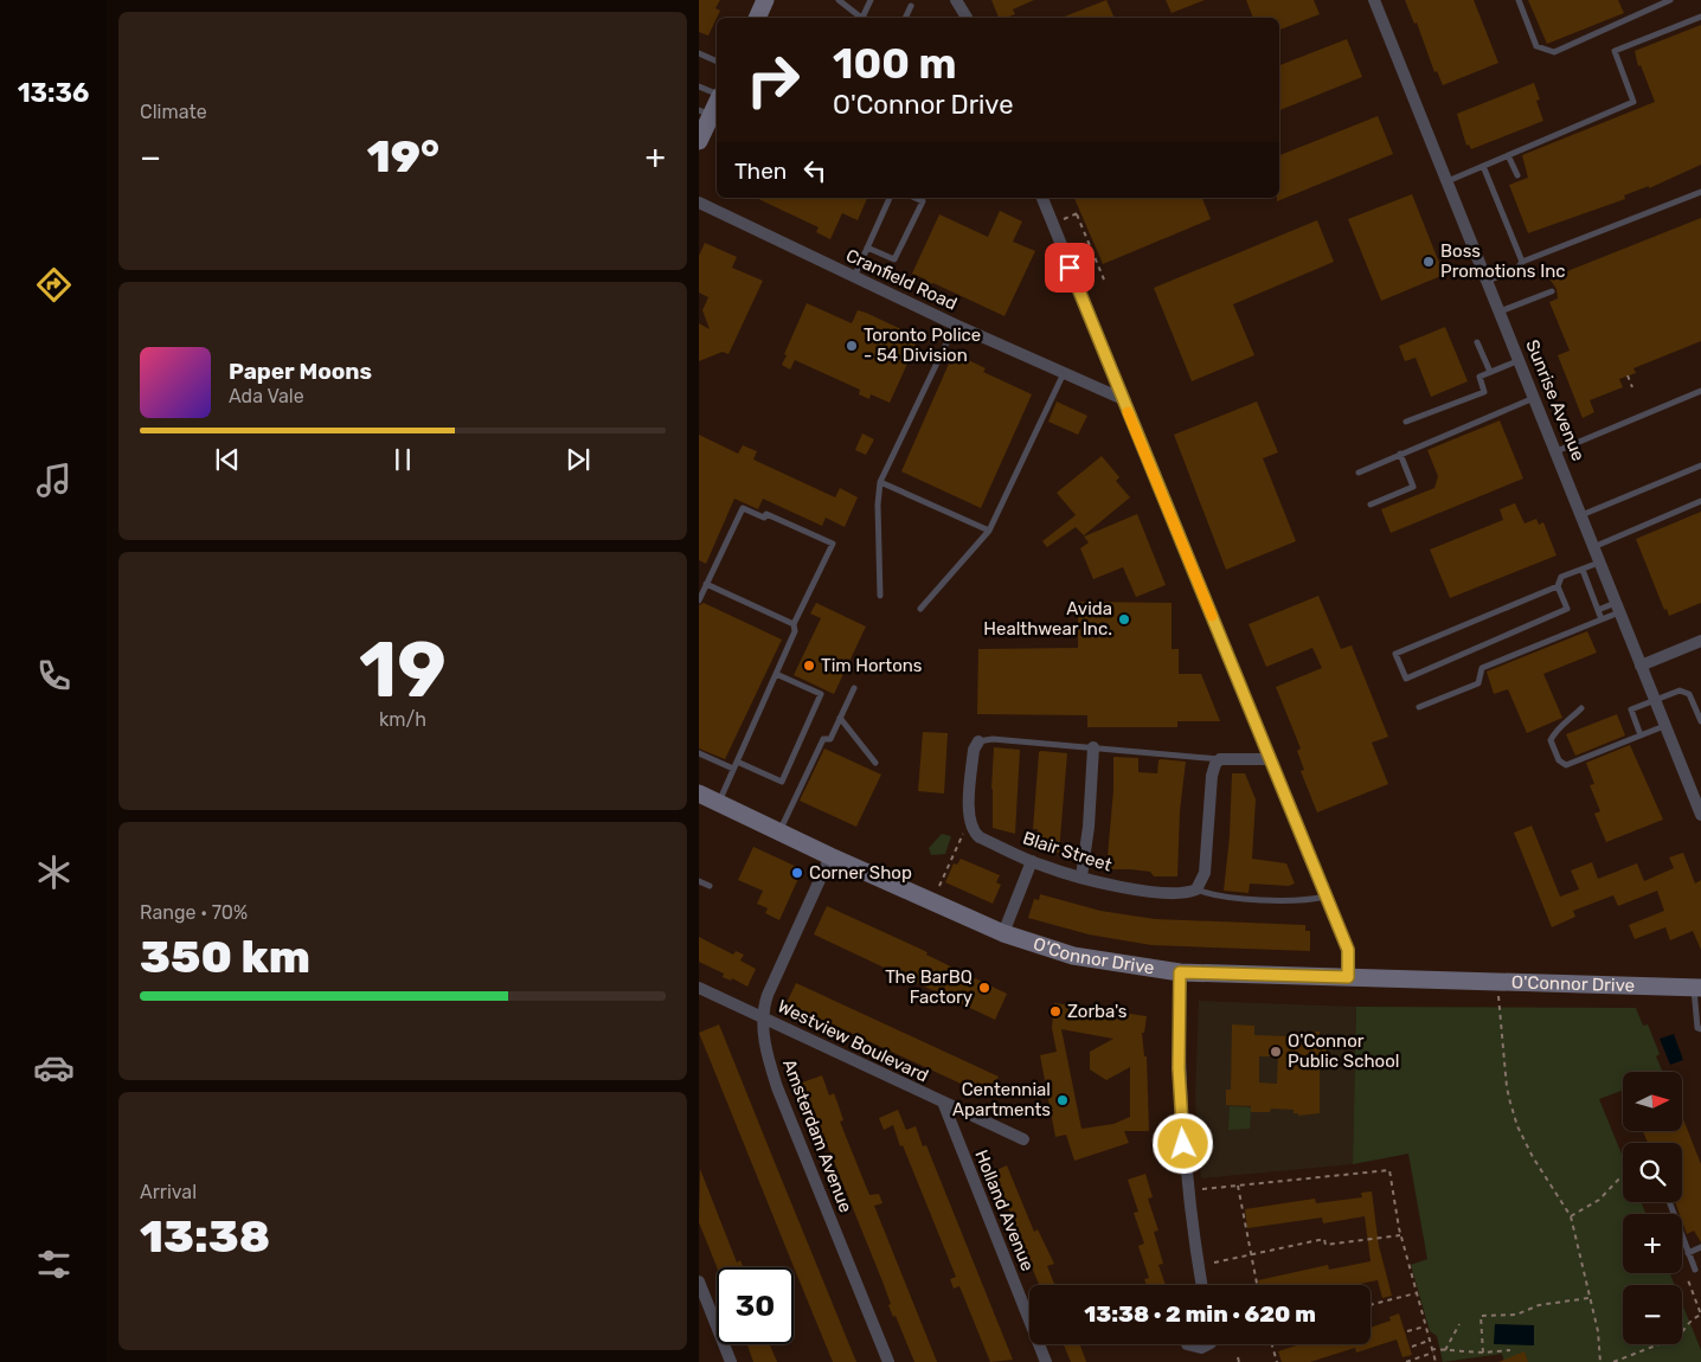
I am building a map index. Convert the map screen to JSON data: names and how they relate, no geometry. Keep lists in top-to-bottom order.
{
  "streets": {
    "main road": ["O'Connor Drive"],
    "street": [
      "Cranfield Road",
      "Sunrise Avenue",
      "Blair Street",
      "Westview Boulevard",
      "Amsterdam Avenue",
      "Holland Avenue"
    ]
  },
  "crossings": [
    ["O'Connor Drive", "Amsterdam Avenue"],
    ["Westview Boulevard", "Amsterdam Avenue"],
    ["Westview Boulevard", "Holland Avenue"]
  ],
  "places": [
    "Boss Promotions Inc",
    "Toronto Police - 54 Division",
    "Avida Healthwear Inc.",
    "Tim Hortons",
    "Corner Shop",
    "The BarBQ Factory",
    "Zorba's",
    "O'Connor Public School",
    "Centennial Apartments"
  ],
  "north": "right",
  "page": {
    "tabs": "13:36",
    "tile": [
      "Climate",
      ["19", "km/h"],
      ["Range · 70%", "350 km"],
      ["Arrival", "13:38"]
    ],
    "turn": ["100 m", "O'Connor Drive"],
    "heat": ["−", "19°", "+"],
    "then": "Then",
    "song": ["Paper Moons", "Ada Vale"],
    "map_buttons": ["+", "−"],
    "limit": "30",
    "trip": "13:38 · 2 min · 620 m"
  }
}
